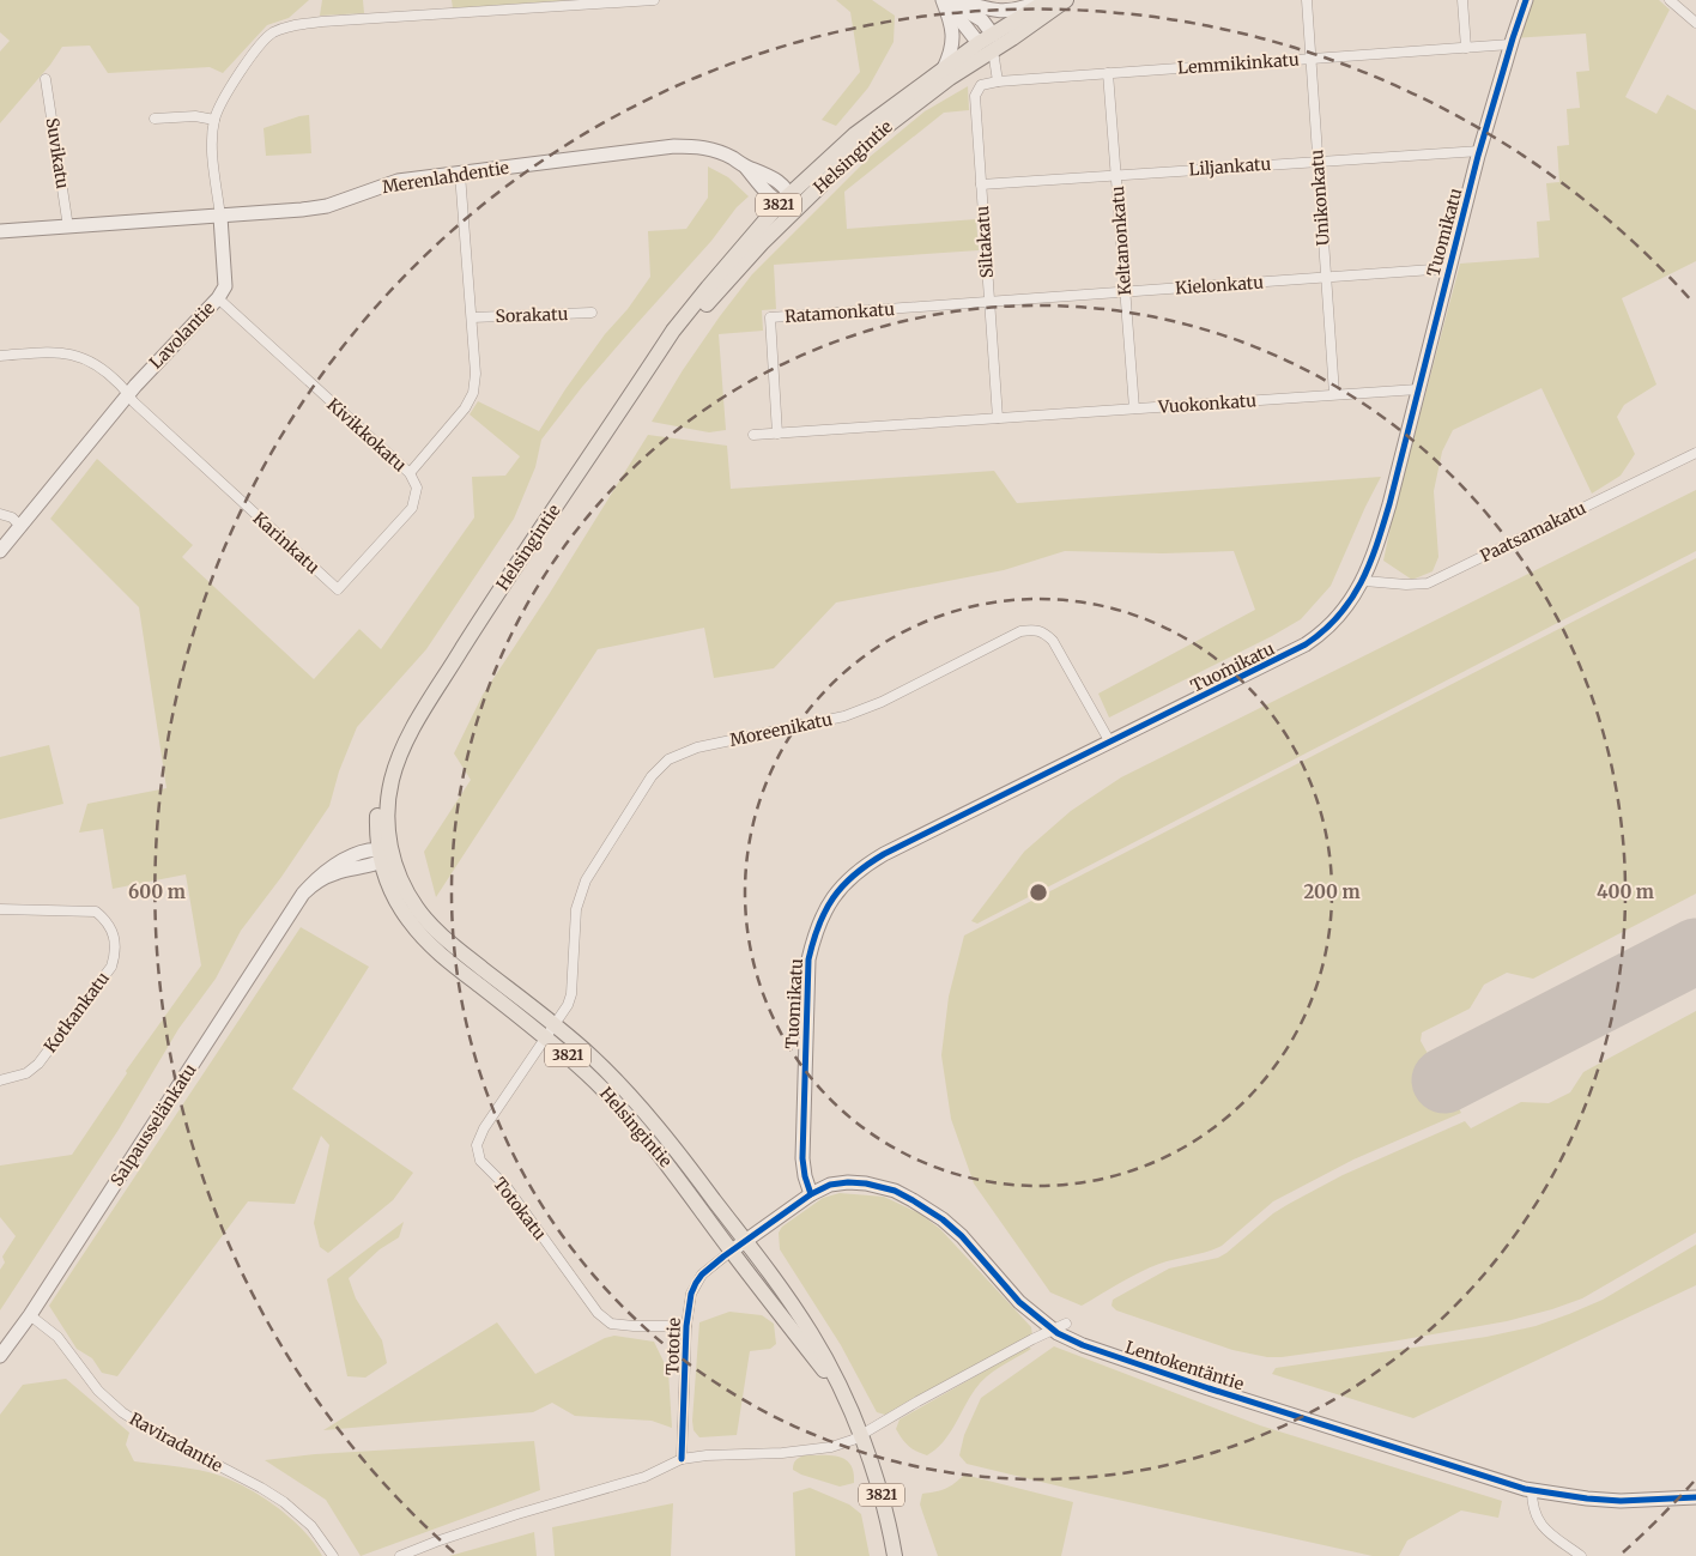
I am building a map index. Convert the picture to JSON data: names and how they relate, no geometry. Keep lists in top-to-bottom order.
{
  "streets": {
    "main road": ["Helsingintie", "3821"],
    "street": [
      "Lemmikinkatu",
      "Suvikatu",
      "Liljankatu",
      "Merenlahdentie",
      "Unikonkatu",
      "Tuomikatu",
      "Keltanonkatu",
      "Siltakatu",
      "Kielonkatu",
      "Ratamonkatu",
      "Sorakatu",
      "Lavolantie",
      "Vuokonkatu",
      "Kivikkokatu",
      "Paatsamakatu",
      "Karinkatu",
      "Moreenikatu",
      "Kotkankatu",
      "Salpausselänkatu",
      "Totokatu",
      "Tototie",
      "Lentokentäntie",
      "Raviradantie"
    ]
  },
  "crossings": [
    ["Lemmikinkatu", "Unikonkatu"],
    ["Lemmikinkatu", "Tuomikatu"],
    ["Lemmikinkatu", "Keltanonkatu"],
    ["Lemmikinkatu", "Siltakatu"],
    ["Suvikatu", "Merenlahdentie"],
    ["Helsingintie", "Merenlahdentie"],
    ["Helsingintie", "Moreenikatu"],
    ["Helsingintie", "Salpausselänkatu"],
    ["Helsingintie", "Totokatu"],
    ["Helsingintie", "Tototie"],
    ["Helsingintie", "Lentokentäntie"],
    ["Liljankatu", "Unikonkatu"],
    ["Liljankatu", "Tuomikatu"],
    ["Liljankatu", "Keltanonkatu"],
    ["Liljankatu", "Siltakatu"],
    ["Merenlahdentie", "Lavolantie"],
    ["Merenlahdentie", "Kivikkokatu"],
    ["Unikonkatu", "Kielonkatu"],
    ["Unikonkatu", "Vuokonkatu"],
    ["Tuomikatu", "Kielonkatu"],
    ["Tuomikatu", "Vuokonkatu"],
    ["Tuomikatu", "Paatsamakatu"],
    ["Tuomikatu", "Moreenikatu"],
    ["Tuomikatu", "Lentokentäntie"],
    ["Keltanonkatu", "Kielonkatu"],
    ["Keltanonkatu", "Vuokonkatu"],
    ["Siltakatu", "Kielonkatu"],
    ["Siltakatu", "Ratamonkatu"],
    ["Siltakatu", "Vuokonkatu"],
    ["Kielonkatu", "Ratamonkatu"],
    ["Sorakatu", "Kivikkokatu"],
    ["Lavolantie", "Kivikkokatu"],
    ["Lavolantie", "Karinkatu"],
    ["Kivikkokatu", "Karinkatu"],
    ["Moreenikatu", "Totokatu"],
    ["Salpausselänkatu", "Raviradantie"],
    ["Totokatu", "Tototie"],
    ["Tototie", "Lentokentäntie"]
  ],
  "rings": ["200 m", "400 m", "600 m"]
}
